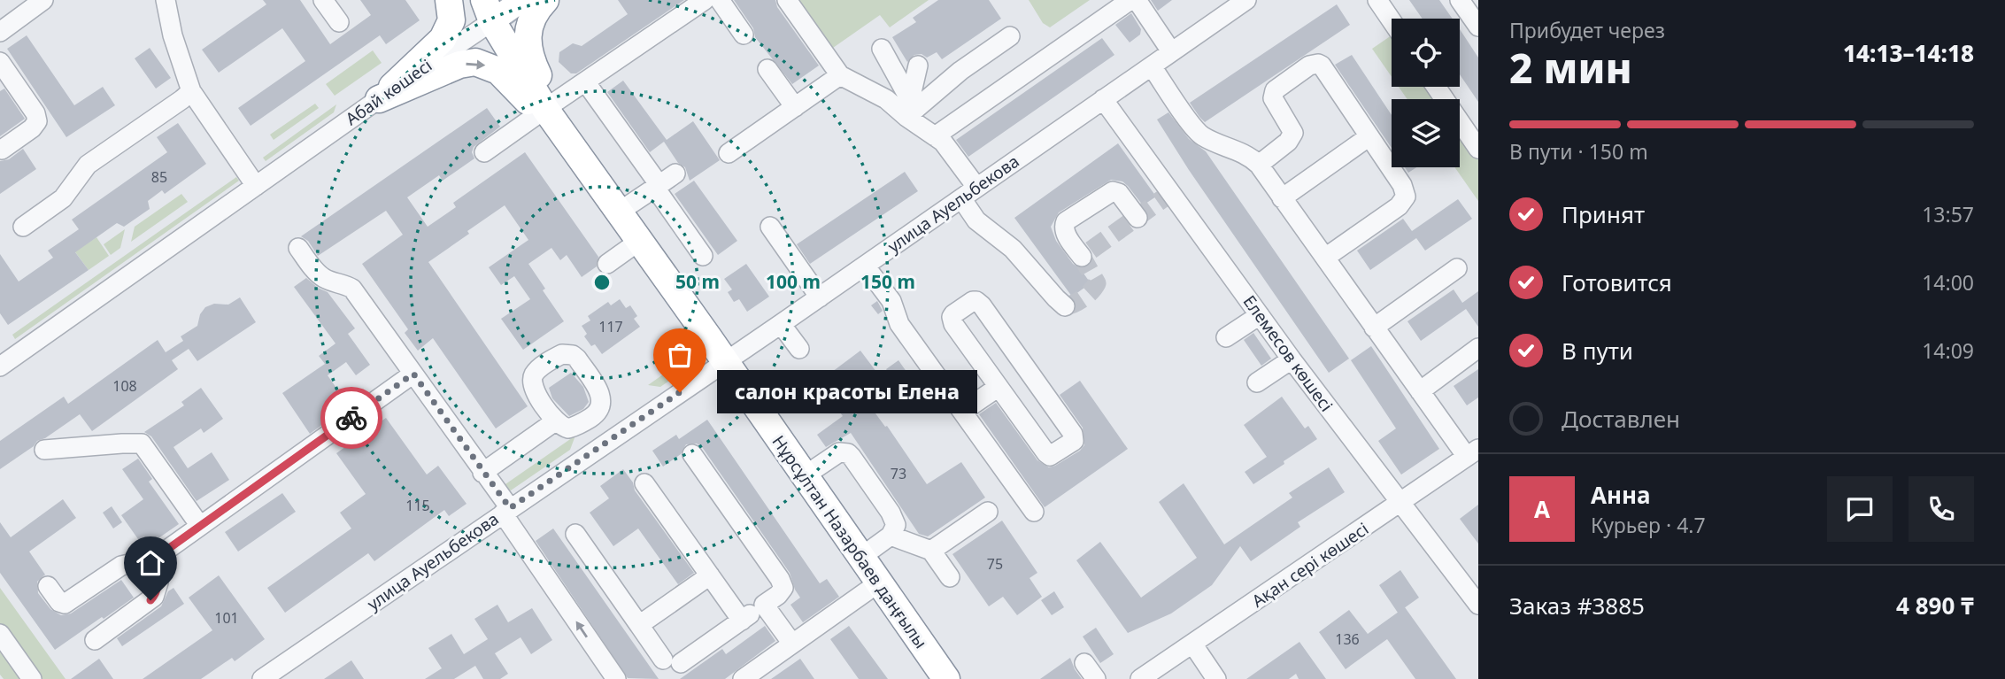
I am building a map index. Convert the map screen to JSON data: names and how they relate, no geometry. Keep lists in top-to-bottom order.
{
  "streets": {
    "highway": ["Нұрсұлтан Назарбаев даңғылы"],
    "main road": ["Абай көшесі"],
    "street": ["улица Ауельбекова", "Елемесов көшесі", "Ақан сері көшесі"]
  },
  "crossings": [
    ["Абай көшесі", "Нұрсұлтан Назарбаев даңғылы"],
    ["улица Ауельбекова", "Елемесов көшесі"],
    ["улица Ауельбекова", "Нұрсұлтан Назарбаев даңғылы"],
    ["Елемесов көшесі", "Ақан сері көшесі"]
  ],
  "places": ["салон красоты Елена"],
  "house_numbers": [
    "85",
    "117",
    "108",
    "73",
    "115",
    "75",
    "101",
    "136"
  ],
  "page": {
    "heading": ["2 мин", "Прибудет через", "14:13–14:18"],
    "panel": [
      "Анна",
      "Курьер · 4.7",
      "Заказ #3885",
      "4 890 ₸"
    ],
    "bar": "В пути · 150 m",
    "list": [
      ["Принят", "13:57"],
      ["Готовится", "14:00"],
      ["В пути", "14:09"],
      "Доставлен"
    ],
    "bubble": "салон красоты Елена",
    "round": "А"
  },
  "rings": ["50 m", "100 m", "150 m"]
}
